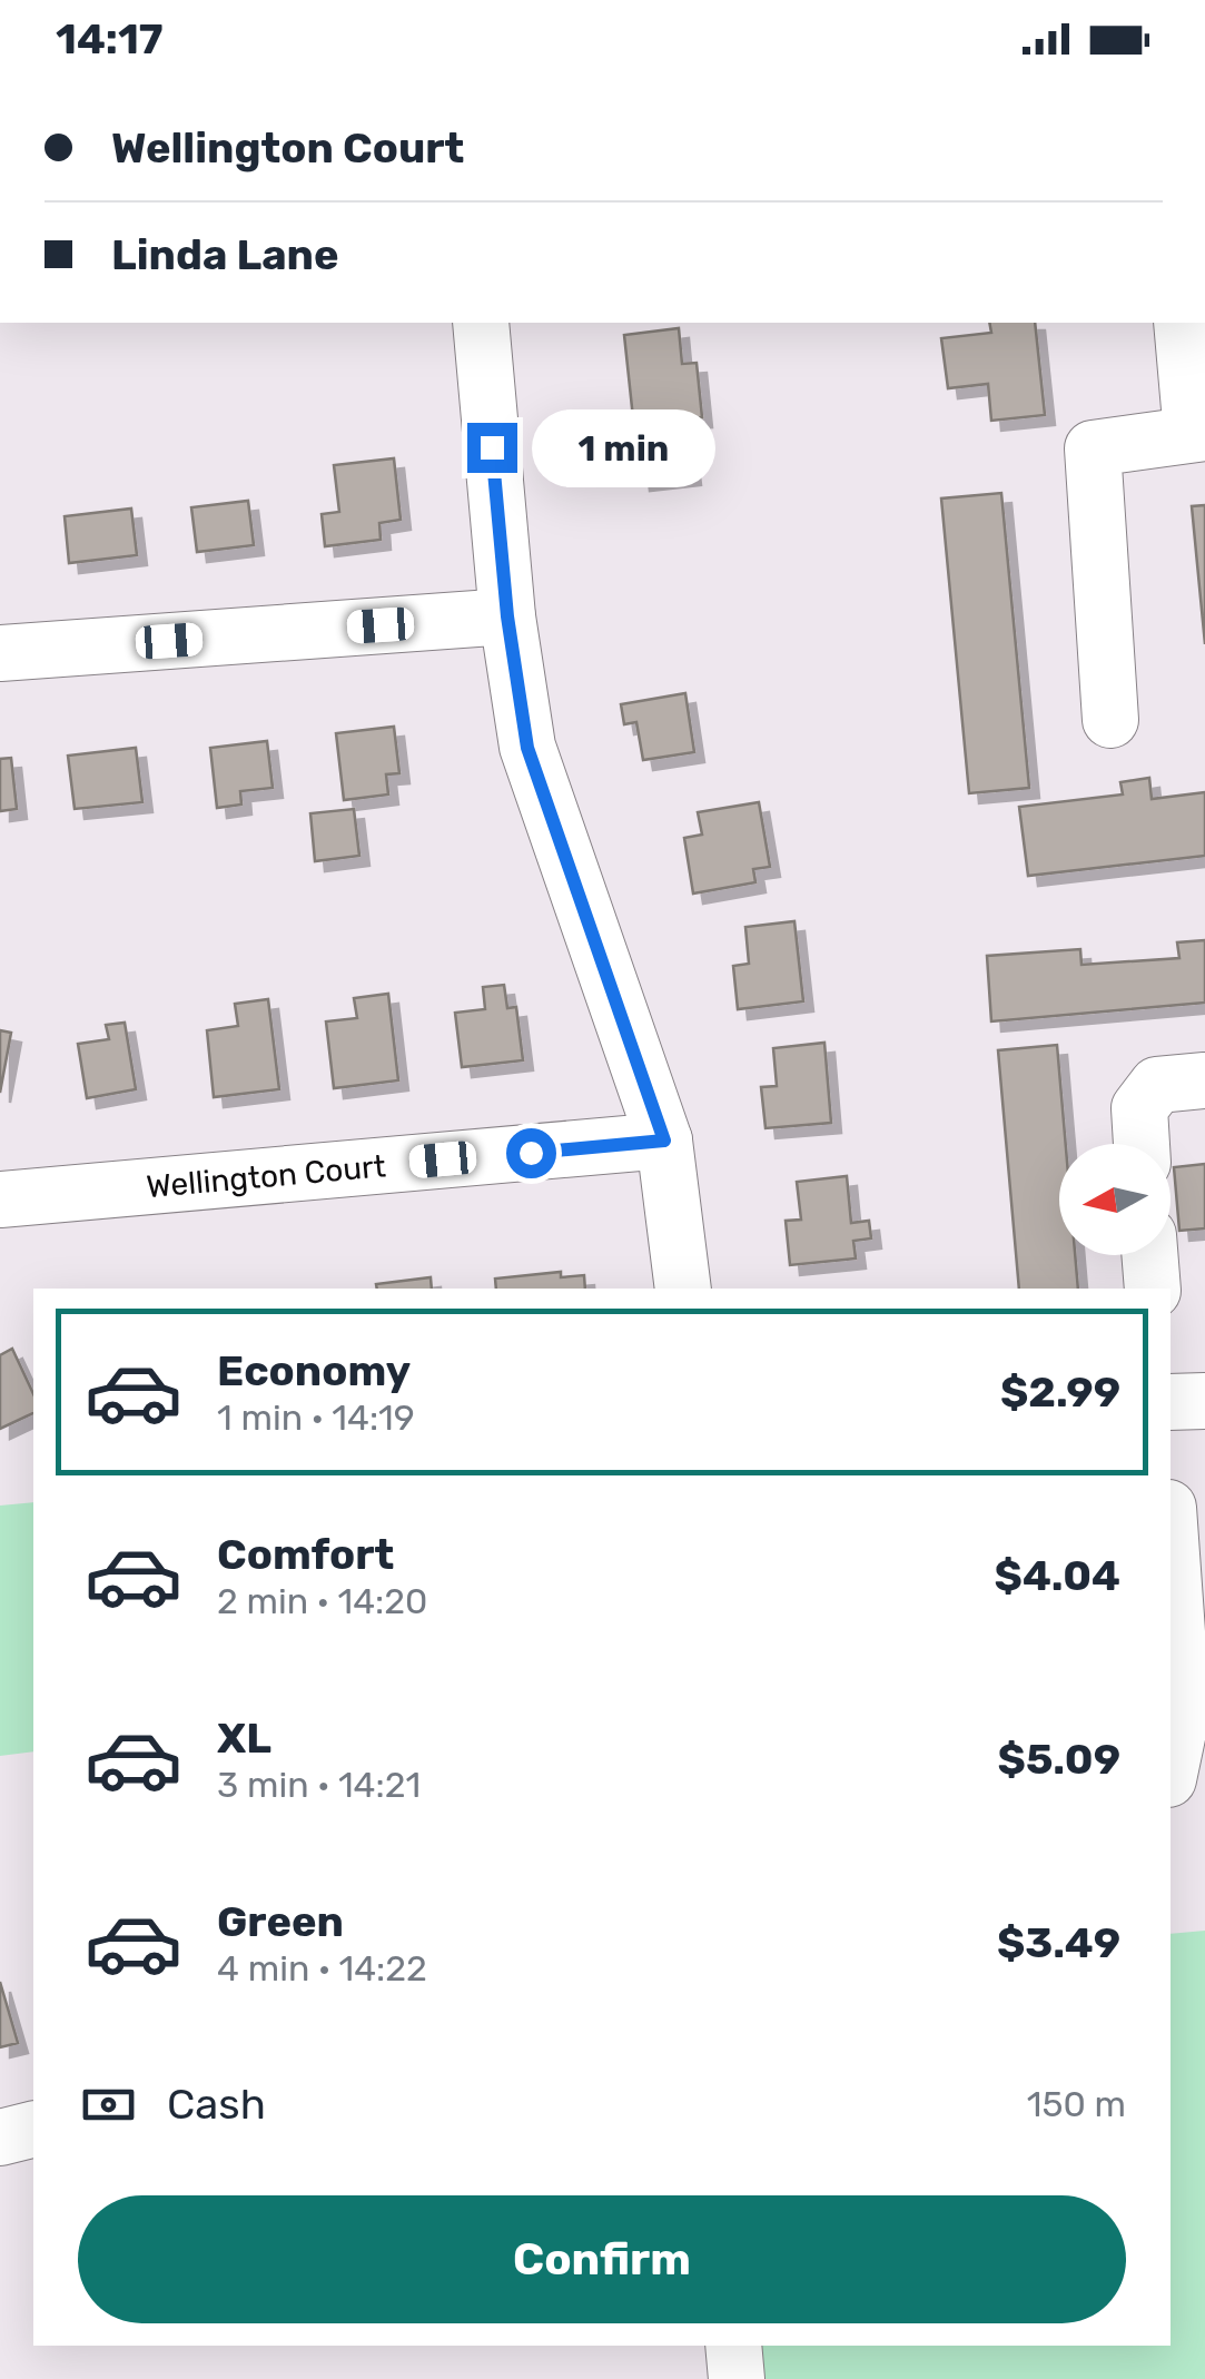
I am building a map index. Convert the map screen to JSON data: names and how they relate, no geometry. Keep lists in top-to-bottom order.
{
  "streets": {
    "street": ["Wellington Court"]
  },
  "north": "left",
  "page": {
    "status": "14:17",
    "banner": ["Wellington Court", "Linda Lane"],
    "bubble": "1 min",
    "list": [
      {
        "name": "Economy",
        "note": "1 min · 14:19",
        "value": "$2.99"
      },
      {
        "name": "Comfort",
        "note": "2 min · 14:20",
        "value": "$4.04"
      },
      {
        "name": "XL",
        "note": "3 min · 14:21",
        "value": "$5.09"
      },
      {
        "name": "Green",
        "note": "4 min · 14:22",
        "value": "$3.49"
      }
    ],
    "pay": ["Cash", "150 m"],
    "buttons": "Confirm"
  }
}
